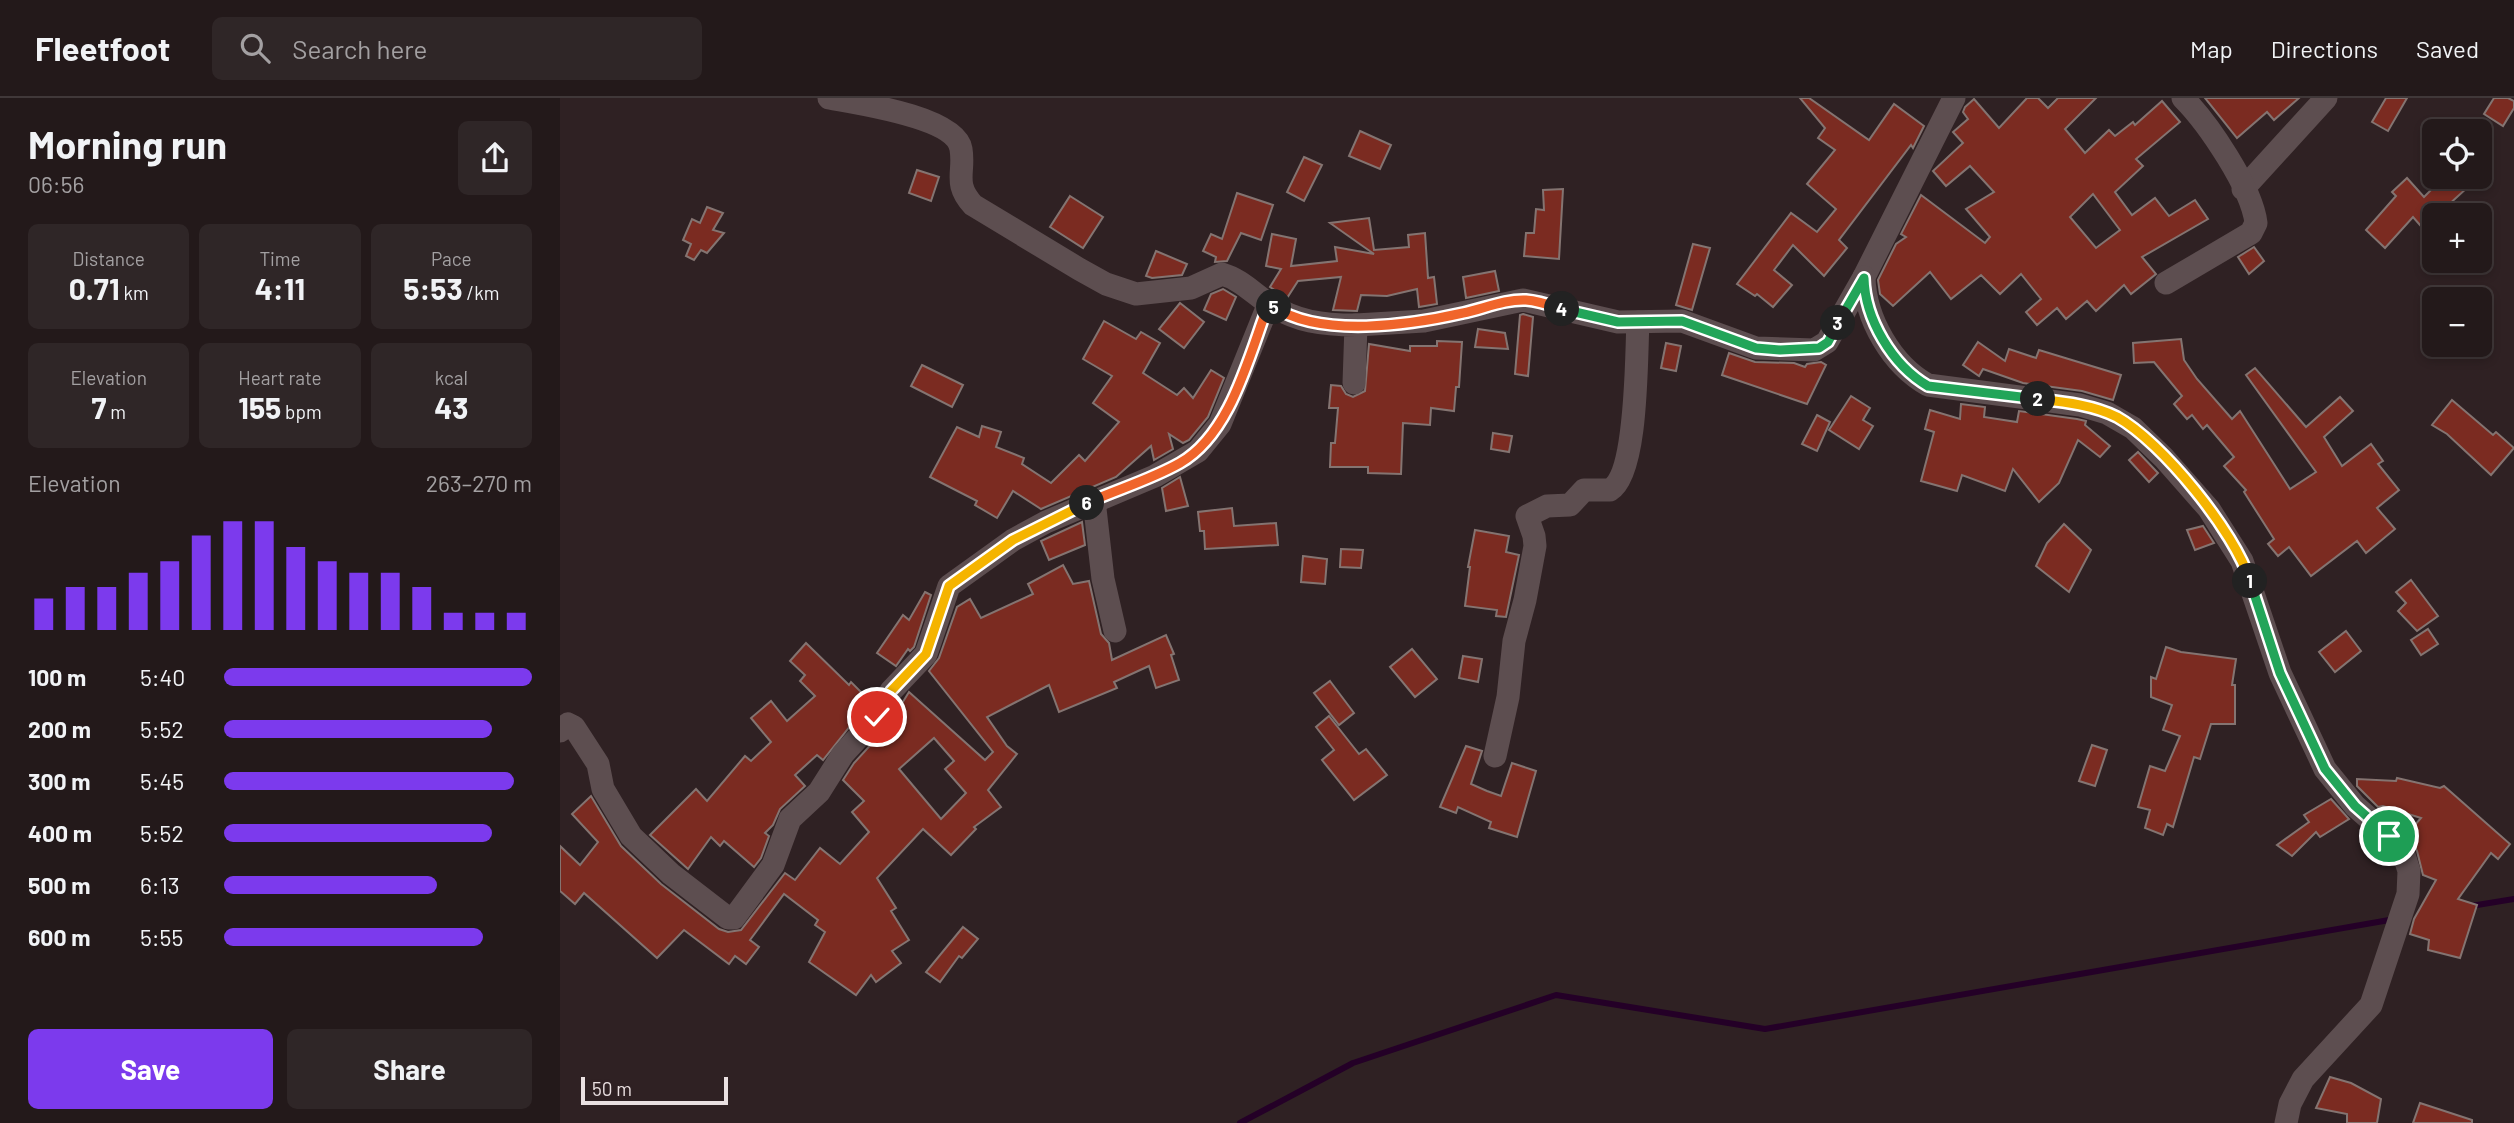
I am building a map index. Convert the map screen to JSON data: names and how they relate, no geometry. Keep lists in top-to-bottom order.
{
  "scale_bar": "50 m",
  "page": {
    "header": "Fleetfoot",
    "search": "Search here",
    "nav": ["Map", "Directions", "Saved"],
    "heading": ["Morning run", "06:56"],
    "map_buttons": ["+", "−"],
    "stats": [
      ["Distance", "0.71 km"],
      ["Time", "4:11"],
      ["Pace", "5:53 /km"],
      ["Elevation", "7 m"],
      ["Heart rate", "155 bpm"],
      ["kcal", "43"]
    ],
    "pins": [
      "5",
      "4",
      "3",
      "2",
      "6",
      "1"
    ],
    "chart": ["Elevation", "263–270 m"],
    "list": [
      {
        "name": "100 m",
        "note": "5:40"
      },
      {
        "name": "200 m",
        "note": "5:52"
      },
      {
        "name": "300 m",
        "note": "5:45"
      },
      {
        "name": "400 m",
        "note": "5:52"
      },
      {
        "name": "500 m",
        "note": "6:13"
      },
      {
        "name": "600 m",
        "note": "5:55"
      }
    ],
    "buttons": ["Save", "Share"],
    "scale": "50 m"
  }
}
